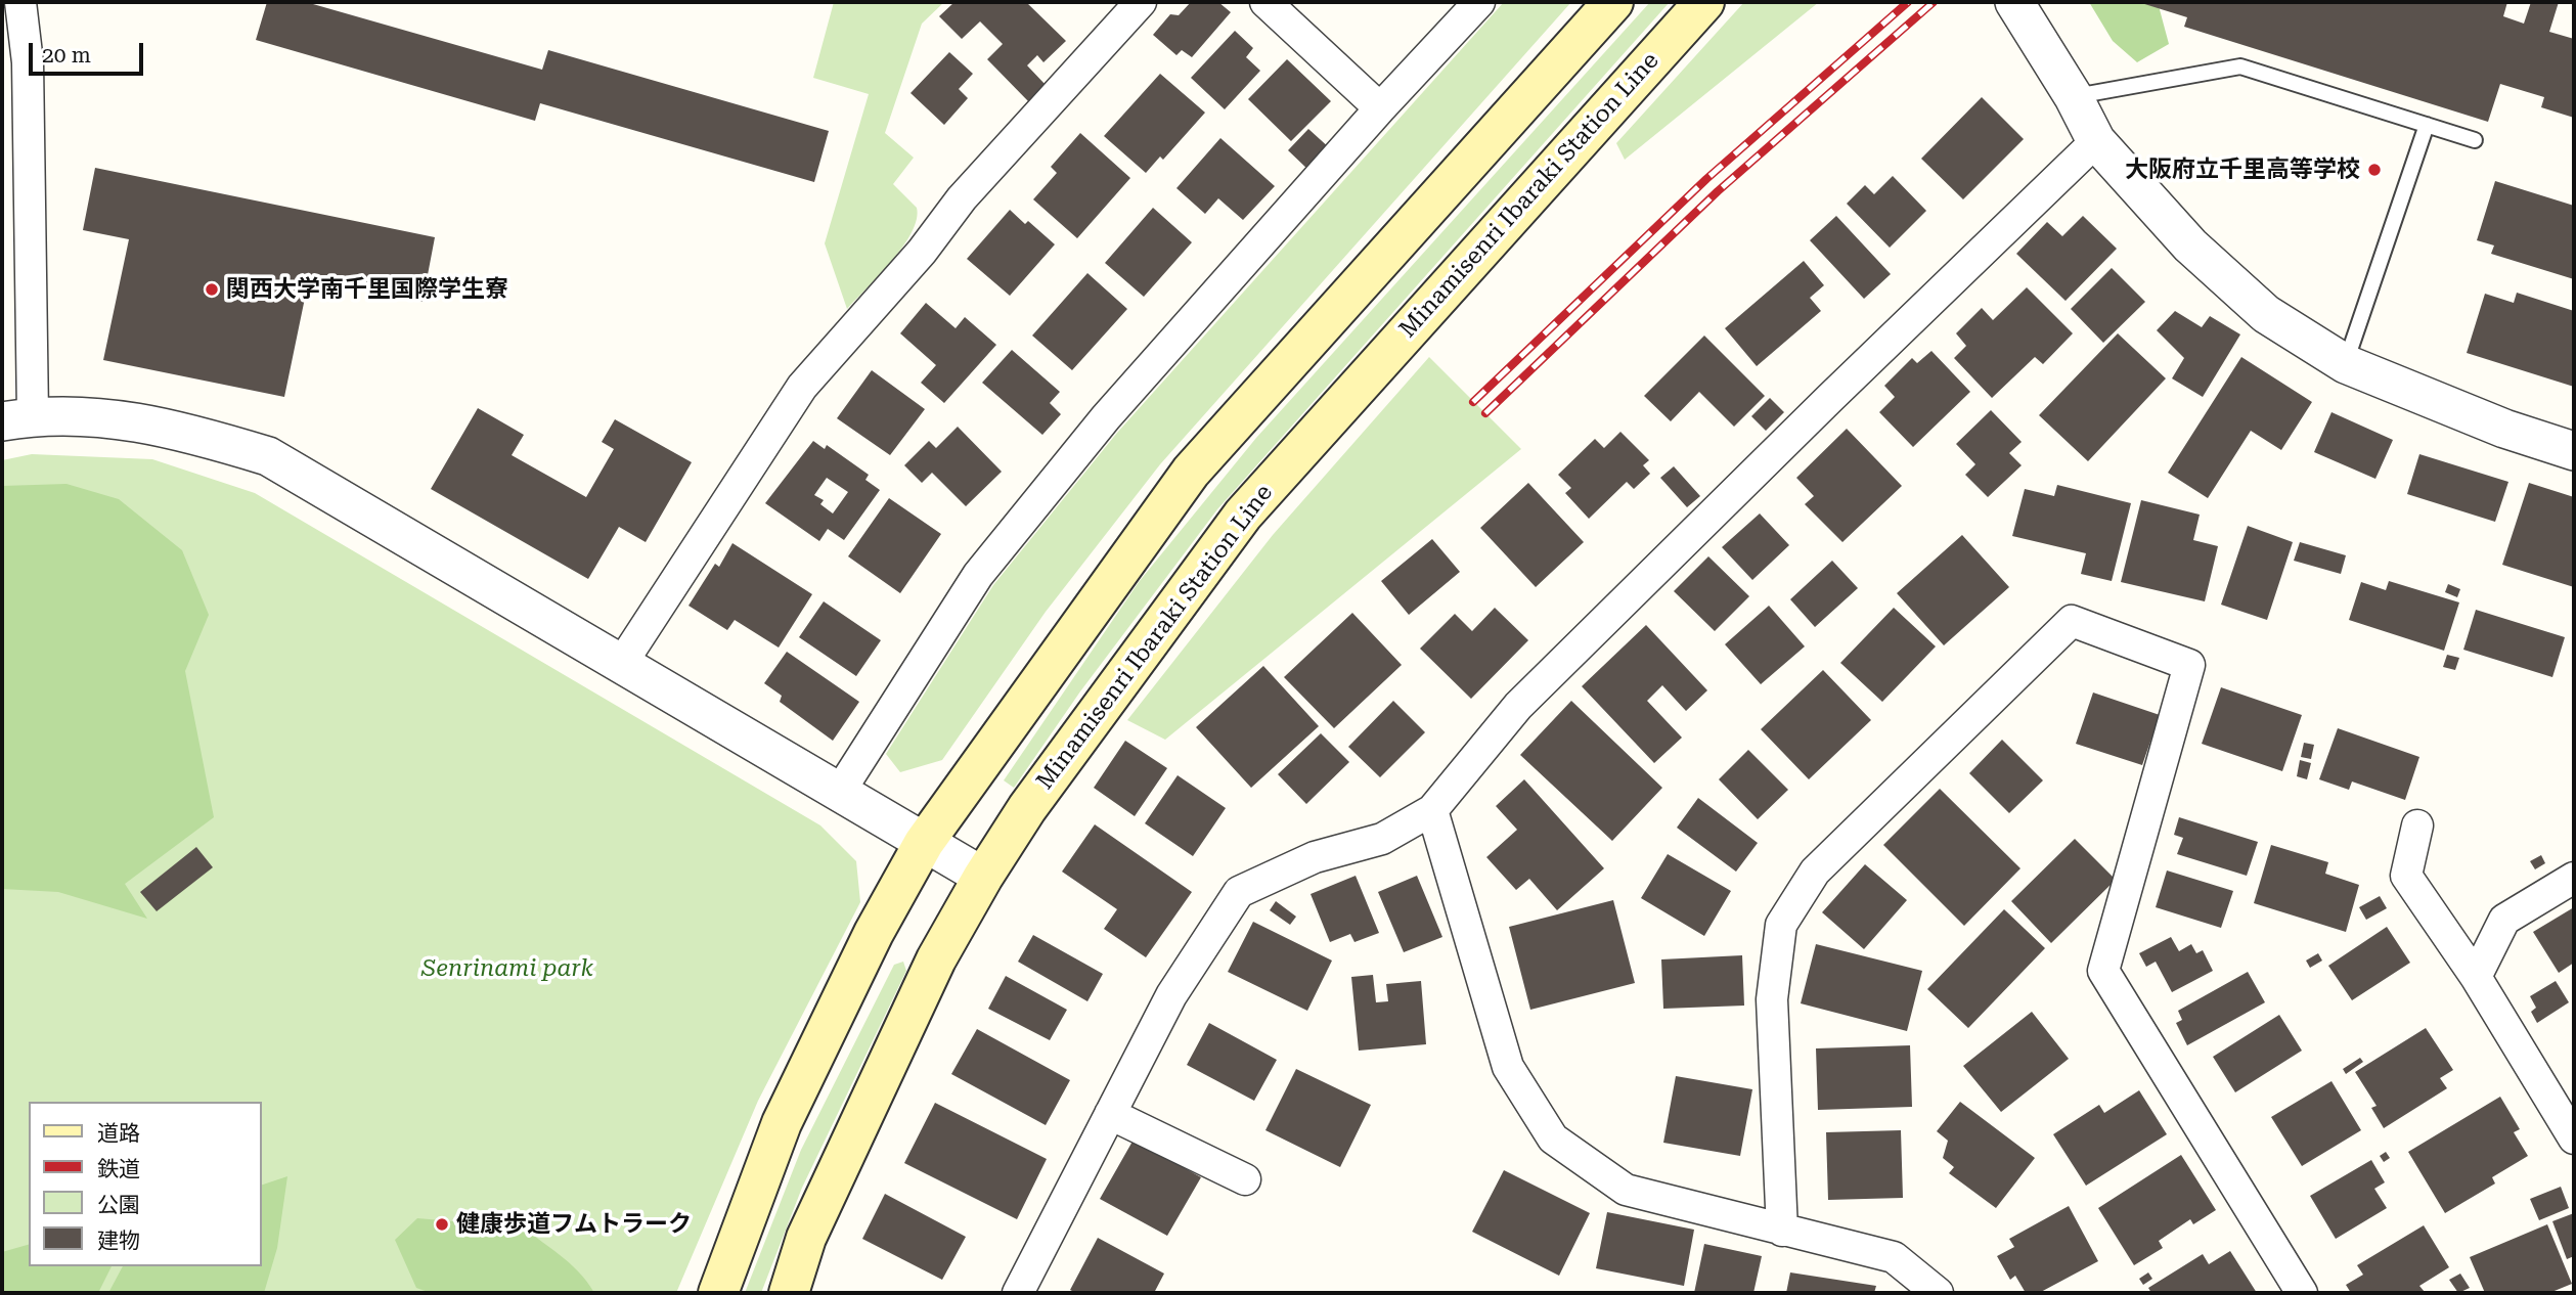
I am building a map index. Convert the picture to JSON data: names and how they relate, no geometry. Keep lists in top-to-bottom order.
{
  "streets": {
    "main road": ["Minamisenri Ibaraki Station Line"]
  },
  "parks": ["Senrinami park"],
  "places": ["大阪府立千里高等学校", "関西大学南千里国際学生寮", "健康歩道フムトラーク"],
  "legend": [
    "道路",
    "鉄道",
    "公園",
    "建物"
  ],
  "scale_bar": "20 m"
}
